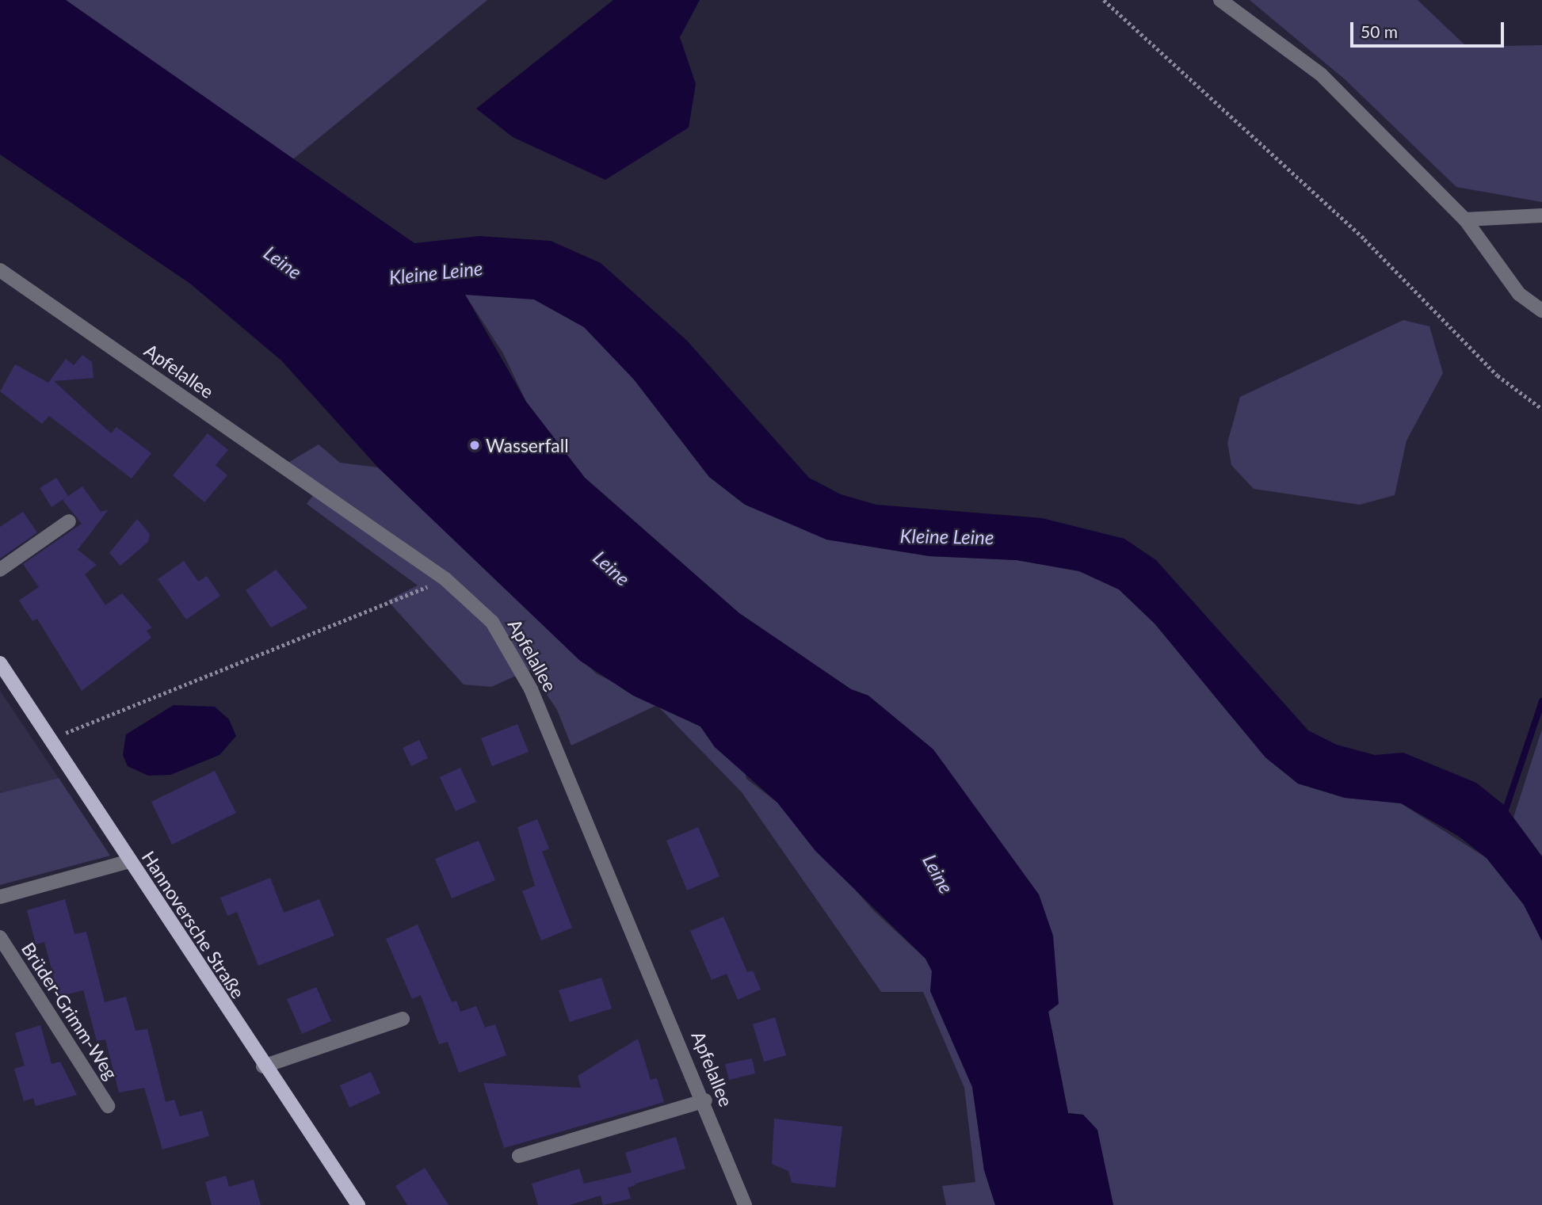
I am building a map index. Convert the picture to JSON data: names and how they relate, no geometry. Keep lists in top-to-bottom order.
{
  "streets": {
    "main road": ["Hannoversche Straße"],
    "street": ["Apfelallee", "Brüder-Grimm-Weg"]
  },
  "water": ["Leine", "Kleine Leine"],
  "places": ["Wasserfall"],
  "scale_bar": "50 m"
}
